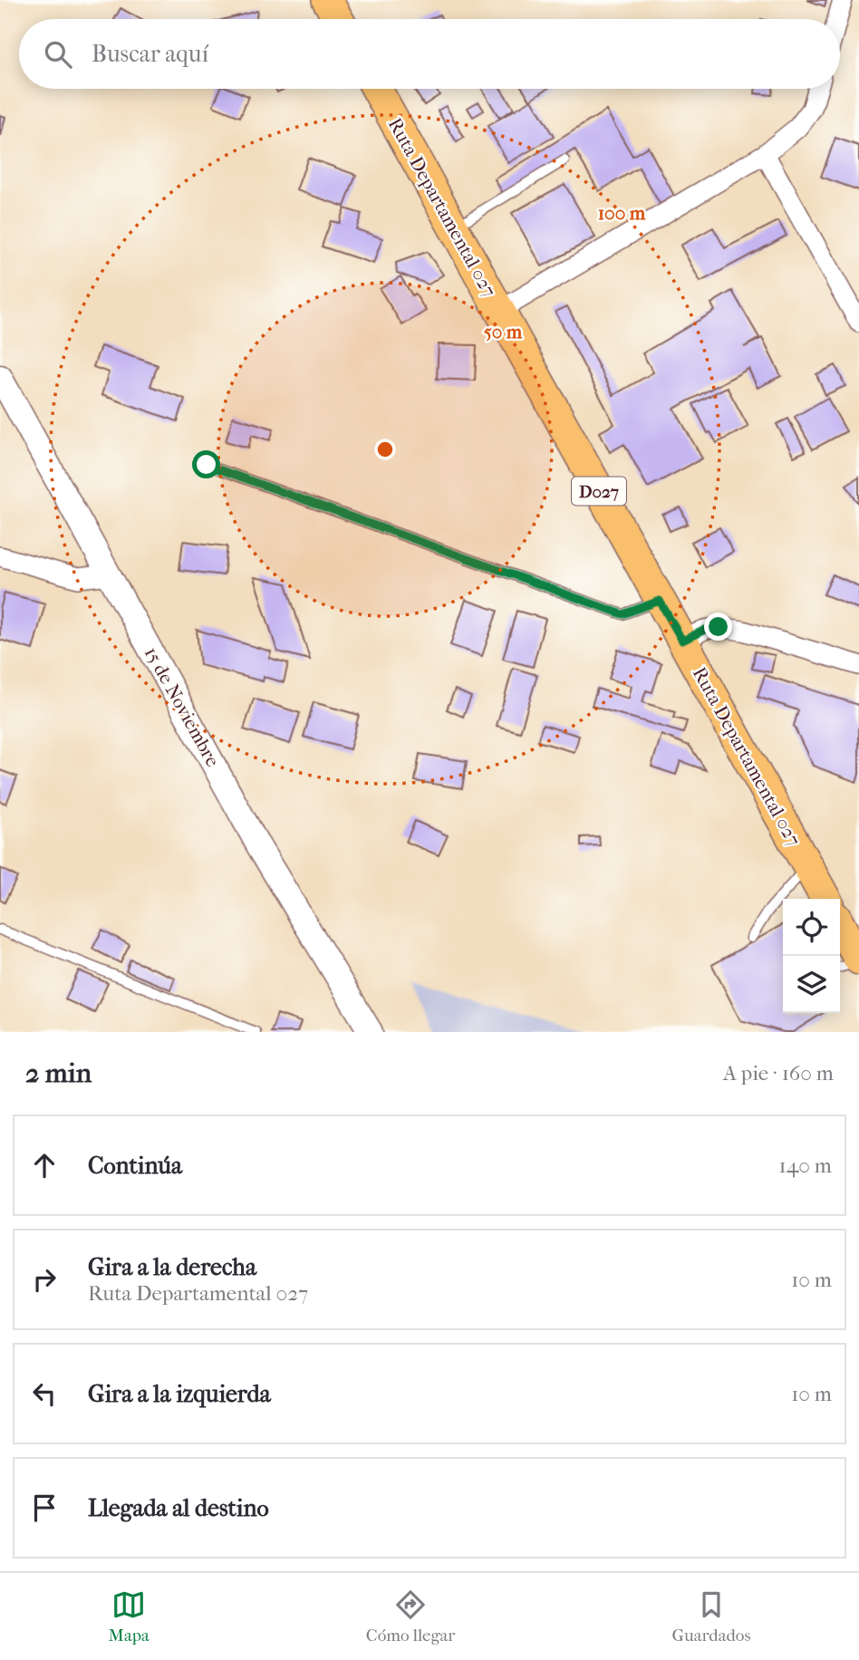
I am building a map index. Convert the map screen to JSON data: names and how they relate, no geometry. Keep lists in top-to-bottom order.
{
  "streets": {
    "main road": ["Ruta Departamental 027", "D027"],
    "street": ["15 de Noviembre"]
  },
  "page": {
    "search": "Buscar aquí",
    "heading": ["2 min", "A pie · 160 m"],
    "list": [
      ["Continúa", "140 m"],
      ["Gira a la derecha", "Ruta Departamental 027", "10 m"],
      ["Gira a la izquierda", "10 m"],
      "Llegada al destino"
    ],
    "nav": ["Mapa", "Cómo llegar", "Guardados"]
  },
  "rings": ["100 m", "50 m"]
}
